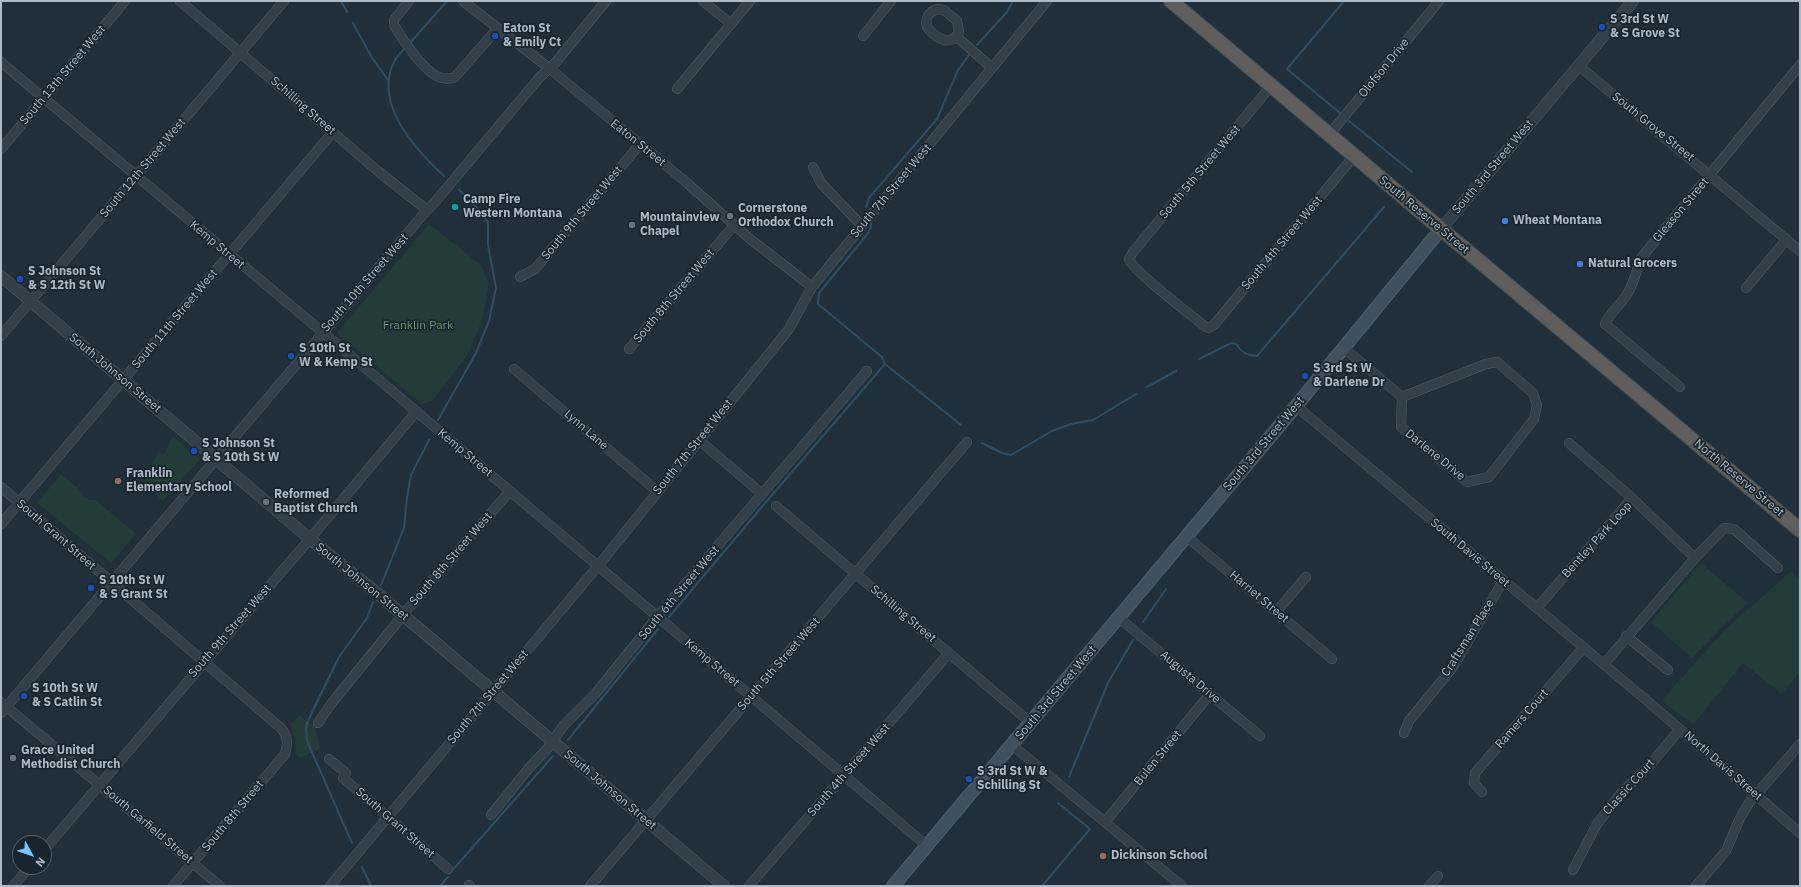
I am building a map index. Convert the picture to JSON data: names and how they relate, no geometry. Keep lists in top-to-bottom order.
{
  "streets": {
    "highway": ["South Reserve Street", "North Reserve Street"],
    "main road": ["South 3rd Street West"],
    "street": [
      "Olofson Drive",
      "South 13th Street West",
      "Schilling Street",
      "South Grove Street",
      "Eaton Street",
      "South 12th Street West",
      "South 5th Street West",
      "South 7th Street West",
      "Gleason Street",
      "South 9th Street West",
      "South 4th Street West",
      "Kemp Street",
      "South 10th Street West",
      "South 8th Street West",
      "South 11th Street West",
      "South Johnson Street",
      "Lynn Lane",
      "Darlene Drive",
      "South Grant Street",
      "Bentley Park Loop",
      "South Davis Street",
      "South 6th Street West",
      "Harriet Street",
      "Craftsman Place",
      "Augusta Drive",
      "Ramers Court",
      "Bulen Street",
      "North Davis Street",
      "Classic Court",
      "South 8th Street",
      "South Garfield Street"
    ]
  },
  "crossings": [
    ["Olofson Drive", "South Reserve Street"],
    ["South 13th Street West", "Kemp Street"],
    ["Schilling Street", "South 3rd Street West"],
    ["Schilling Street", "South 12th Street West"],
    ["Schilling Street", "South 5th Street West"],
    ["Schilling Street", "South 4th Street West"],
    ["Schilling Street", "South 10th Street West"],
    ["Schilling Street", "South 11th Street West"],
    ["South Grove Street", "South 3rd Street West"],
    ["South Grove Street", "Gleason Street"],
    ["Eaton Street", "South 7th Street West"],
    ["Eaton Street", "South 9th Street West"],
    ["Eaton Street", "South 10th Street West"],
    ["Eaton Street", "South 8th Street West"],
    ["South 3rd Street West", "South Reserve Street"],
    ["South 3rd Street West", "Kemp Street"],
    ["South 3rd Street West", "South Davis Street"],
    ["South 3rd Street West", "Harriet Street"],
    ["South 3rd Street West", "Augusta Drive"],
    ["South 12th Street West", "Kemp Street"],
    ["South 12th Street West", "South Johnson Street"],
    ["South 5th Street West", "South Reserve Street"],
    ["South 5th Street West", "South 4th Street West"],
    ["South 5th Street West", "Kemp Street"],
    ["South 5th Street West", "South Johnson Street"],
    ["South 7th Street West", "Kemp Street"],
    ["South 7th Street West", "South Johnson Street"],
    ["South 7th Street West", "Lynn Lane"],
    ["South 7th Street West", "South Grant Street"],
    ["South 9th Street West", "Kemp Street"],
    ["South 9th Street West", "South Johnson Street"],
    ["South 9th Street West", "South Grant Street"],
    ["South 9th Street West", "South Garfield Street"],
    ["South Reserve Street", "South 4th Street West"],
    ["South Reserve Street", "North Reserve Street"],
    ["South 4th Street West", "Kemp Street"],
    ["Kemp Street", "South 10th Street West"],
    ["Kemp Street", "South 8th Street West"],
    ["Kemp Street", "South 11th Street West"],
    ["Kemp Street", "South 6th Street West"],
    ["South 10th Street West", "South Johnson Street"],
    ["South 10th Street West", "South Grant Street"],
    ["South 10th Street West", "South Garfield Street"],
    ["South 8th Street West", "South Johnson Street"],
    ["South 11th Street West", "South Johnson Street"],
    ["South 11th Street West", "South Grant Street"],
    ["South Johnson Street", "South 6th Street West"],
    ["South Grant Street", "South 8th Street"],
    ["Bentley Park Loop", "South Davis Street"],
    ["South Davis Street", "Craftsman Place"],
    ["South Davis Street", "Ramers Court"],
    ["South Davis Street", "North Davis Street"],
    ["Augusta Drive", "Bulen Street"],
    ["North Davis Street", "Classic Court"],
    ["South 8th Street", "South Garfield Street"]
  ],
  "parks": ["Franklin Park"],
  "places": [
    "S 3rd St W & S Grove St",
    "Eaton St & Emily Ct",
    "Camp Fire Western Montana",
    "Cornerstone Orthodox Church",
    "Wheat Montana",
    "Mountainview Chapel",
    "Natural Grocers",
    "S Johnson St & S 12th St W",
    "S 10th St W & Kemp St",
    "S 3rd St W & Darlene Dr",
    "S Johnson St & S 10th St W",
    "Franklin Elementary School",
    "Reformed Baptist Church",
    "S 10th St W & S Grant St",
    "S 10th St W & S Catlin St",
    "Grace United Methodist Church",
    "S 3rd St W & Schilling St",
    "Dickinson School"
  ],
  "north": "bottom right"
}
